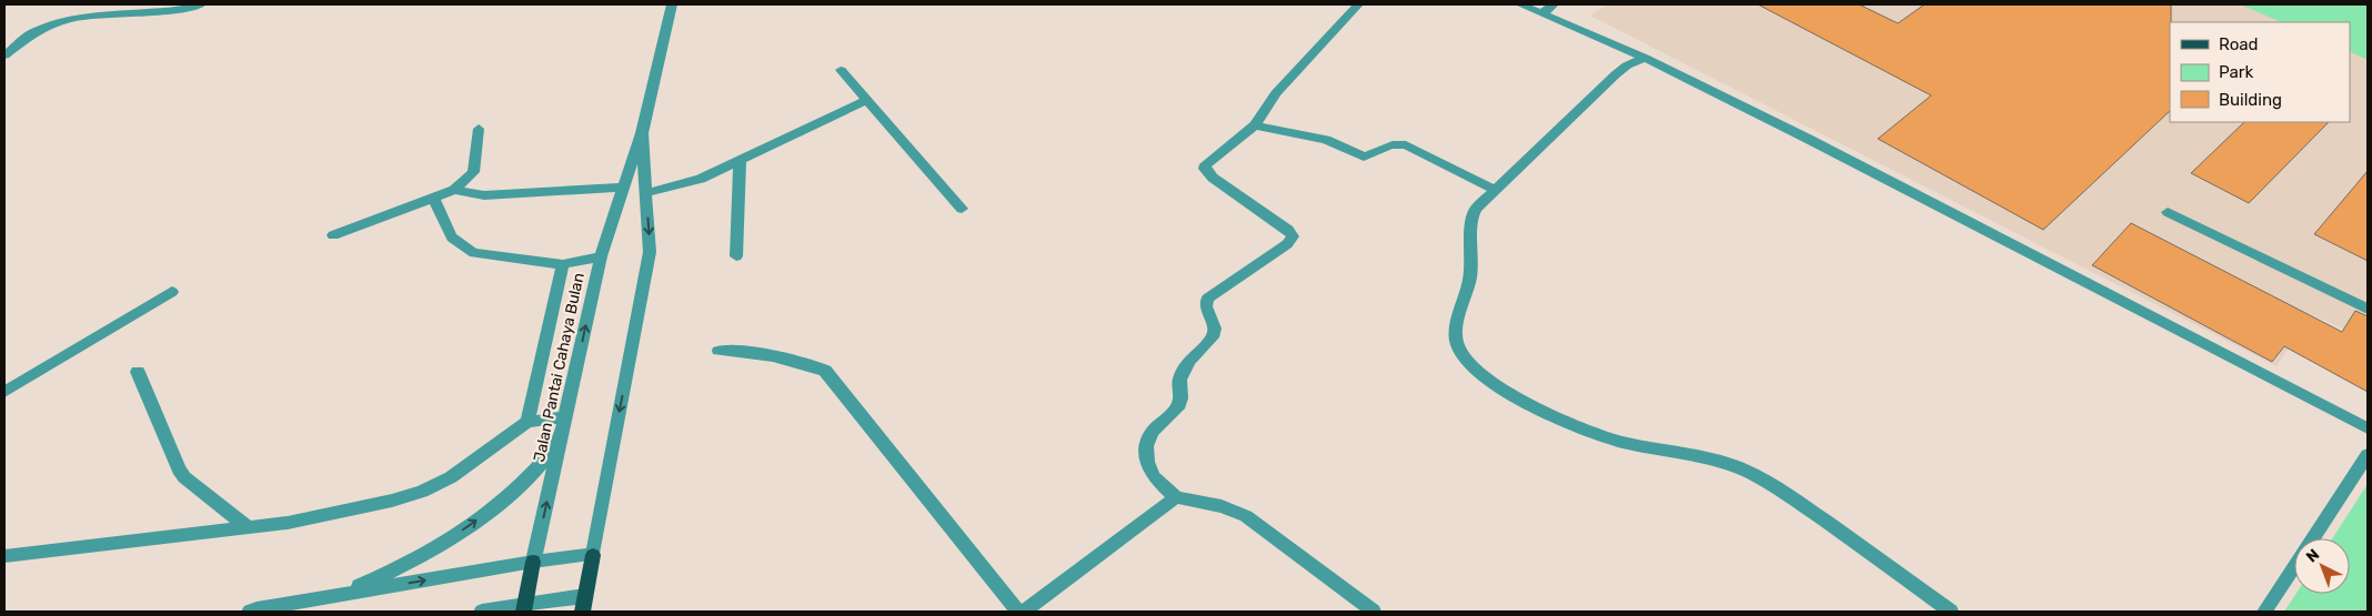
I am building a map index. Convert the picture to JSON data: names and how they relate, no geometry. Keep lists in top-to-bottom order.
{
  "streets": {
    "main road": ["Jalan Pantai Cahaya Bulan"]
  },
  "legend": ["Road", "Park", "Building"],
  "north": "top left"
}
